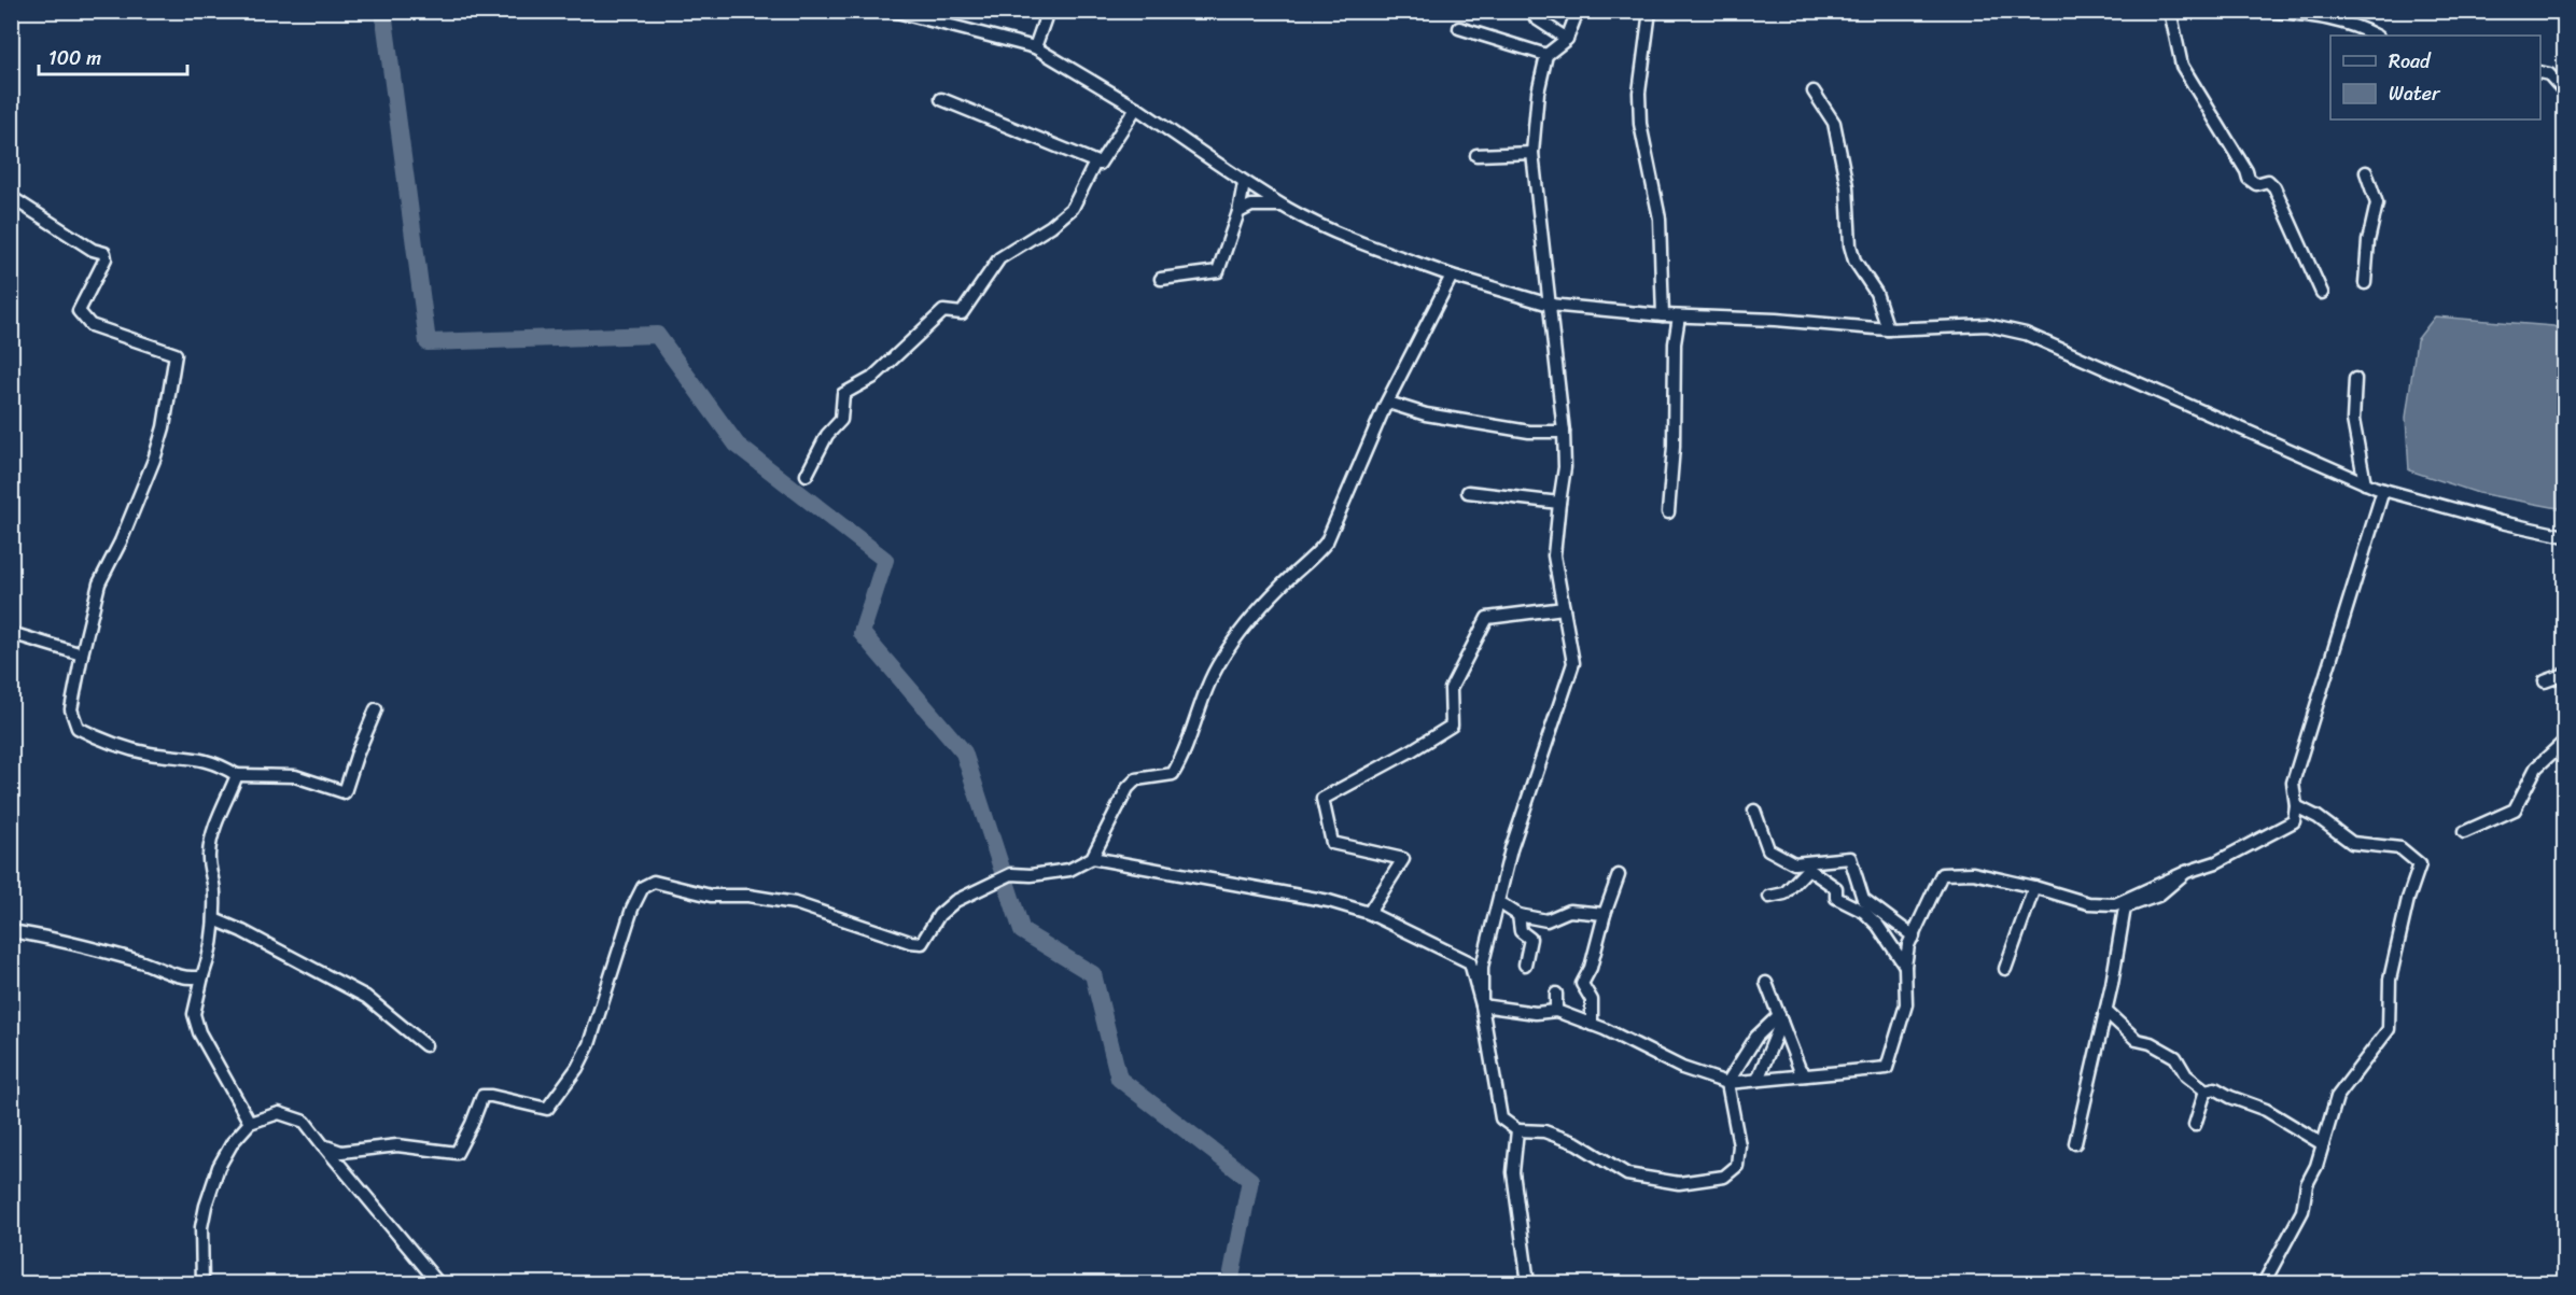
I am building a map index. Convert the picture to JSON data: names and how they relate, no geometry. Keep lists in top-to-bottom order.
{
  "legend": ["Road", "Water"],
  "scale_bar": "100 m"
}
